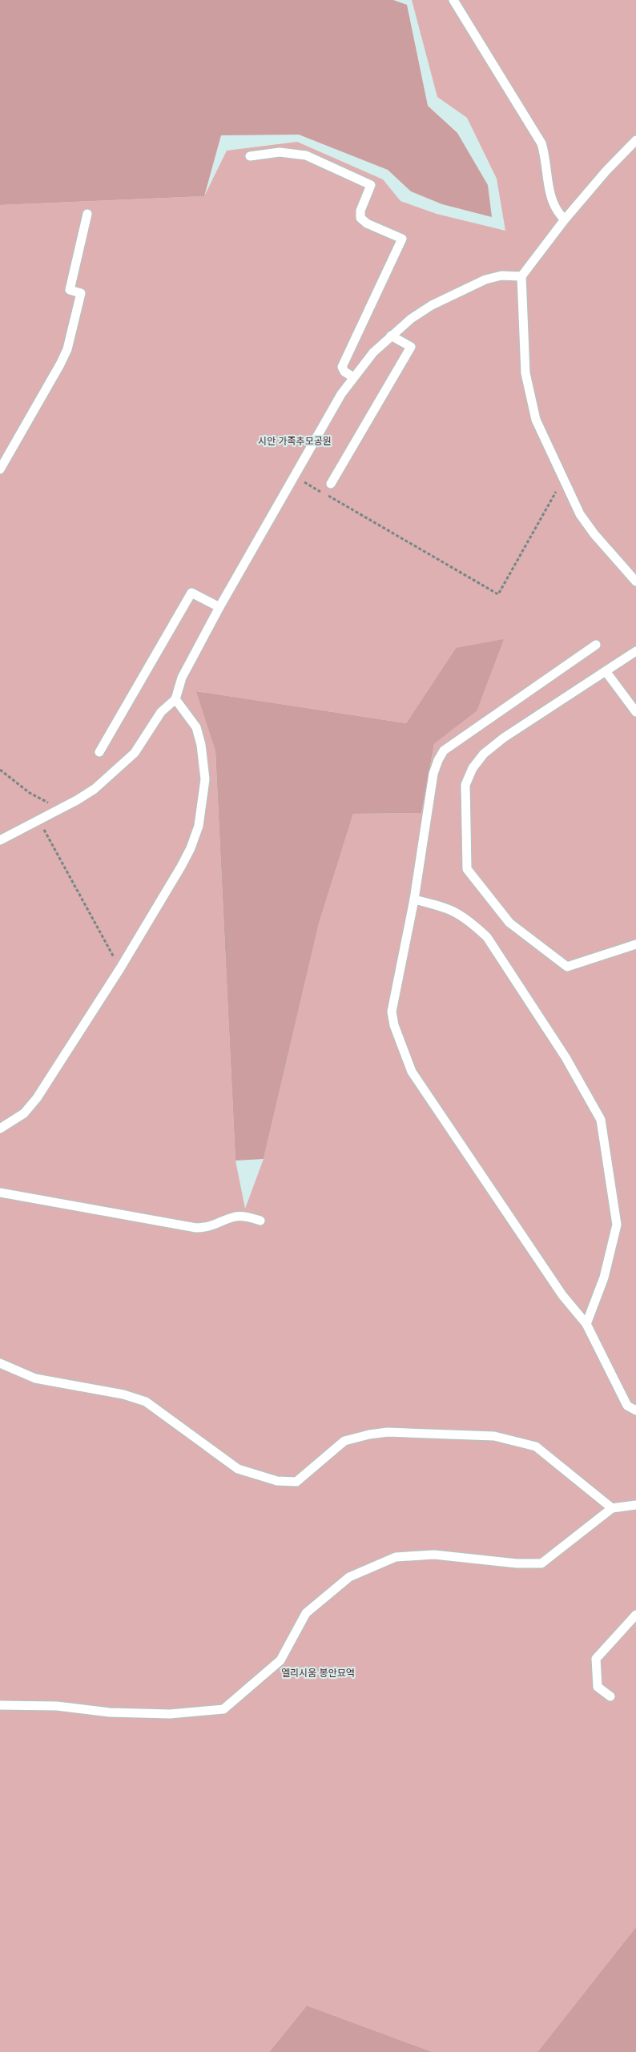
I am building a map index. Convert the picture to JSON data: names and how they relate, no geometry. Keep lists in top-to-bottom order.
{
  "parks": ["시안 가족추모공원", "엘리시움 봉안묘역"]
}
